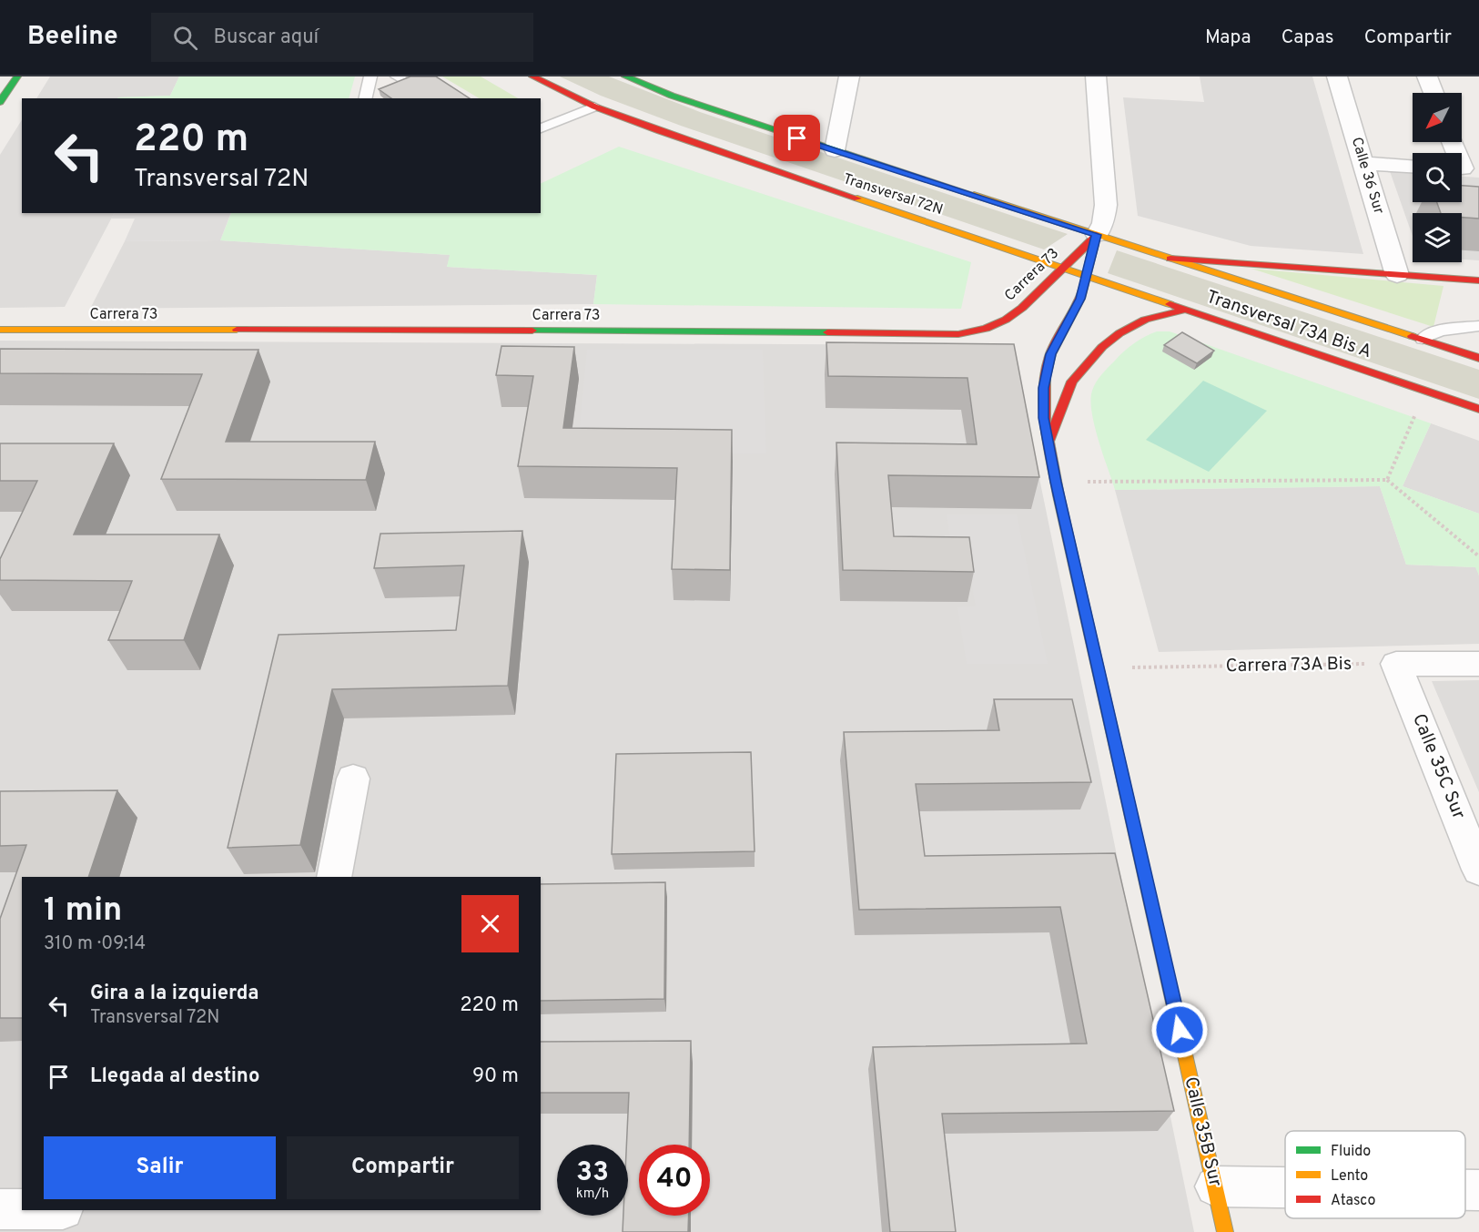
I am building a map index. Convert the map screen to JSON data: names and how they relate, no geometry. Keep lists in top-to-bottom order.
{
  "streets": {
    "street": [
      "Calle 36 Sur",
      "Transversal 72N",
      "Carrera 73",
      "Transversal 73A Bis A",
      "Calle 35C Sur",
      "Calle 35B Sur"
    ],
    "path": ["Carrera 73A Bis"]
  },
  "crossings": [
    ["Transversal 72N", "Carrera 73"],
    ["Transversal 72N", "Transversal 73A Bis A"],
    ["Transversal 72N", "Calle 35B Sur"],
    ["Carrera 73", "Transversal 73A Bis A"],
    ["Carrera 73", "Calle 35B Sur"],
    ["Transversal 73A Bis A", "Calle 35B Sur"],
    ["Carrera 73A Bis", "Calle 35C Sur"],
    ["Carrera 73A Bis", "Calle 35B Sur"]
  ],
  "legend": ["Fluido", "Lento", "Atasco"],
  "north": "bottom left",
  "page": {
    "header": "Beeline",
    "search": "Buscar aquí",
    "nav": ["Mapa", "Capas", "Compartir"],
    "turn": ["220 m", "Transversal 72N"],
    "heading": ["1 min", "310 m · 09:14"],
    "list": [
      {
        "name": "Gira a la izquierda",
        "note": "Transversal 72N",
        "value": "220 m"
      },
      {
        "name": "Llegada al destino",
        "value": "90 m"
      }
    ],
    "buttons": ["Salir", "Compartir"],
    "speed": "33 km/h",
    "limit": "40"
  }
}
